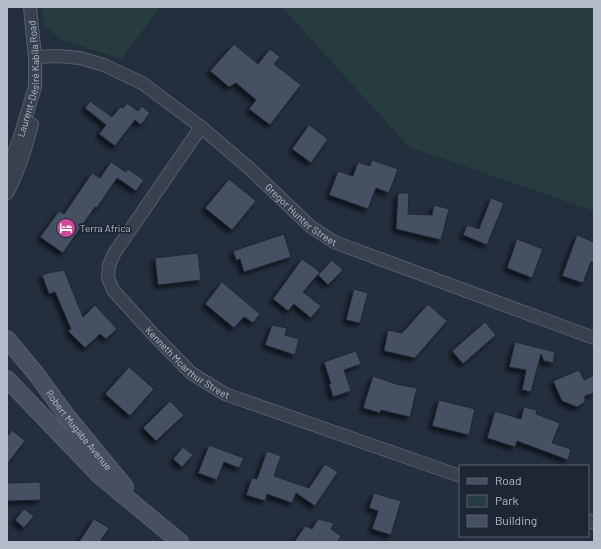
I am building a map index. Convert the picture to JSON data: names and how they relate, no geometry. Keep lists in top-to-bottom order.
{
  "streets": {
    "main road": ["Robert Mugabe Avenue"],
    "street": ["Laurent-Désiré Kabila Road", "Gregor Hunter Street", "Kenneth Mcarthur Street"]
  },
  "crossings": [
    ["Laurent-Désiré Kabila Road", "Gregor Hunter Street"],
    ["Gregor Hunter Street", "Kenneth Mcarthur Street"]
  ],
  "places": {
    "hotel": ["Terra Africa"]
  },
  "legend": ["Road", "Park", "Building"]
}
